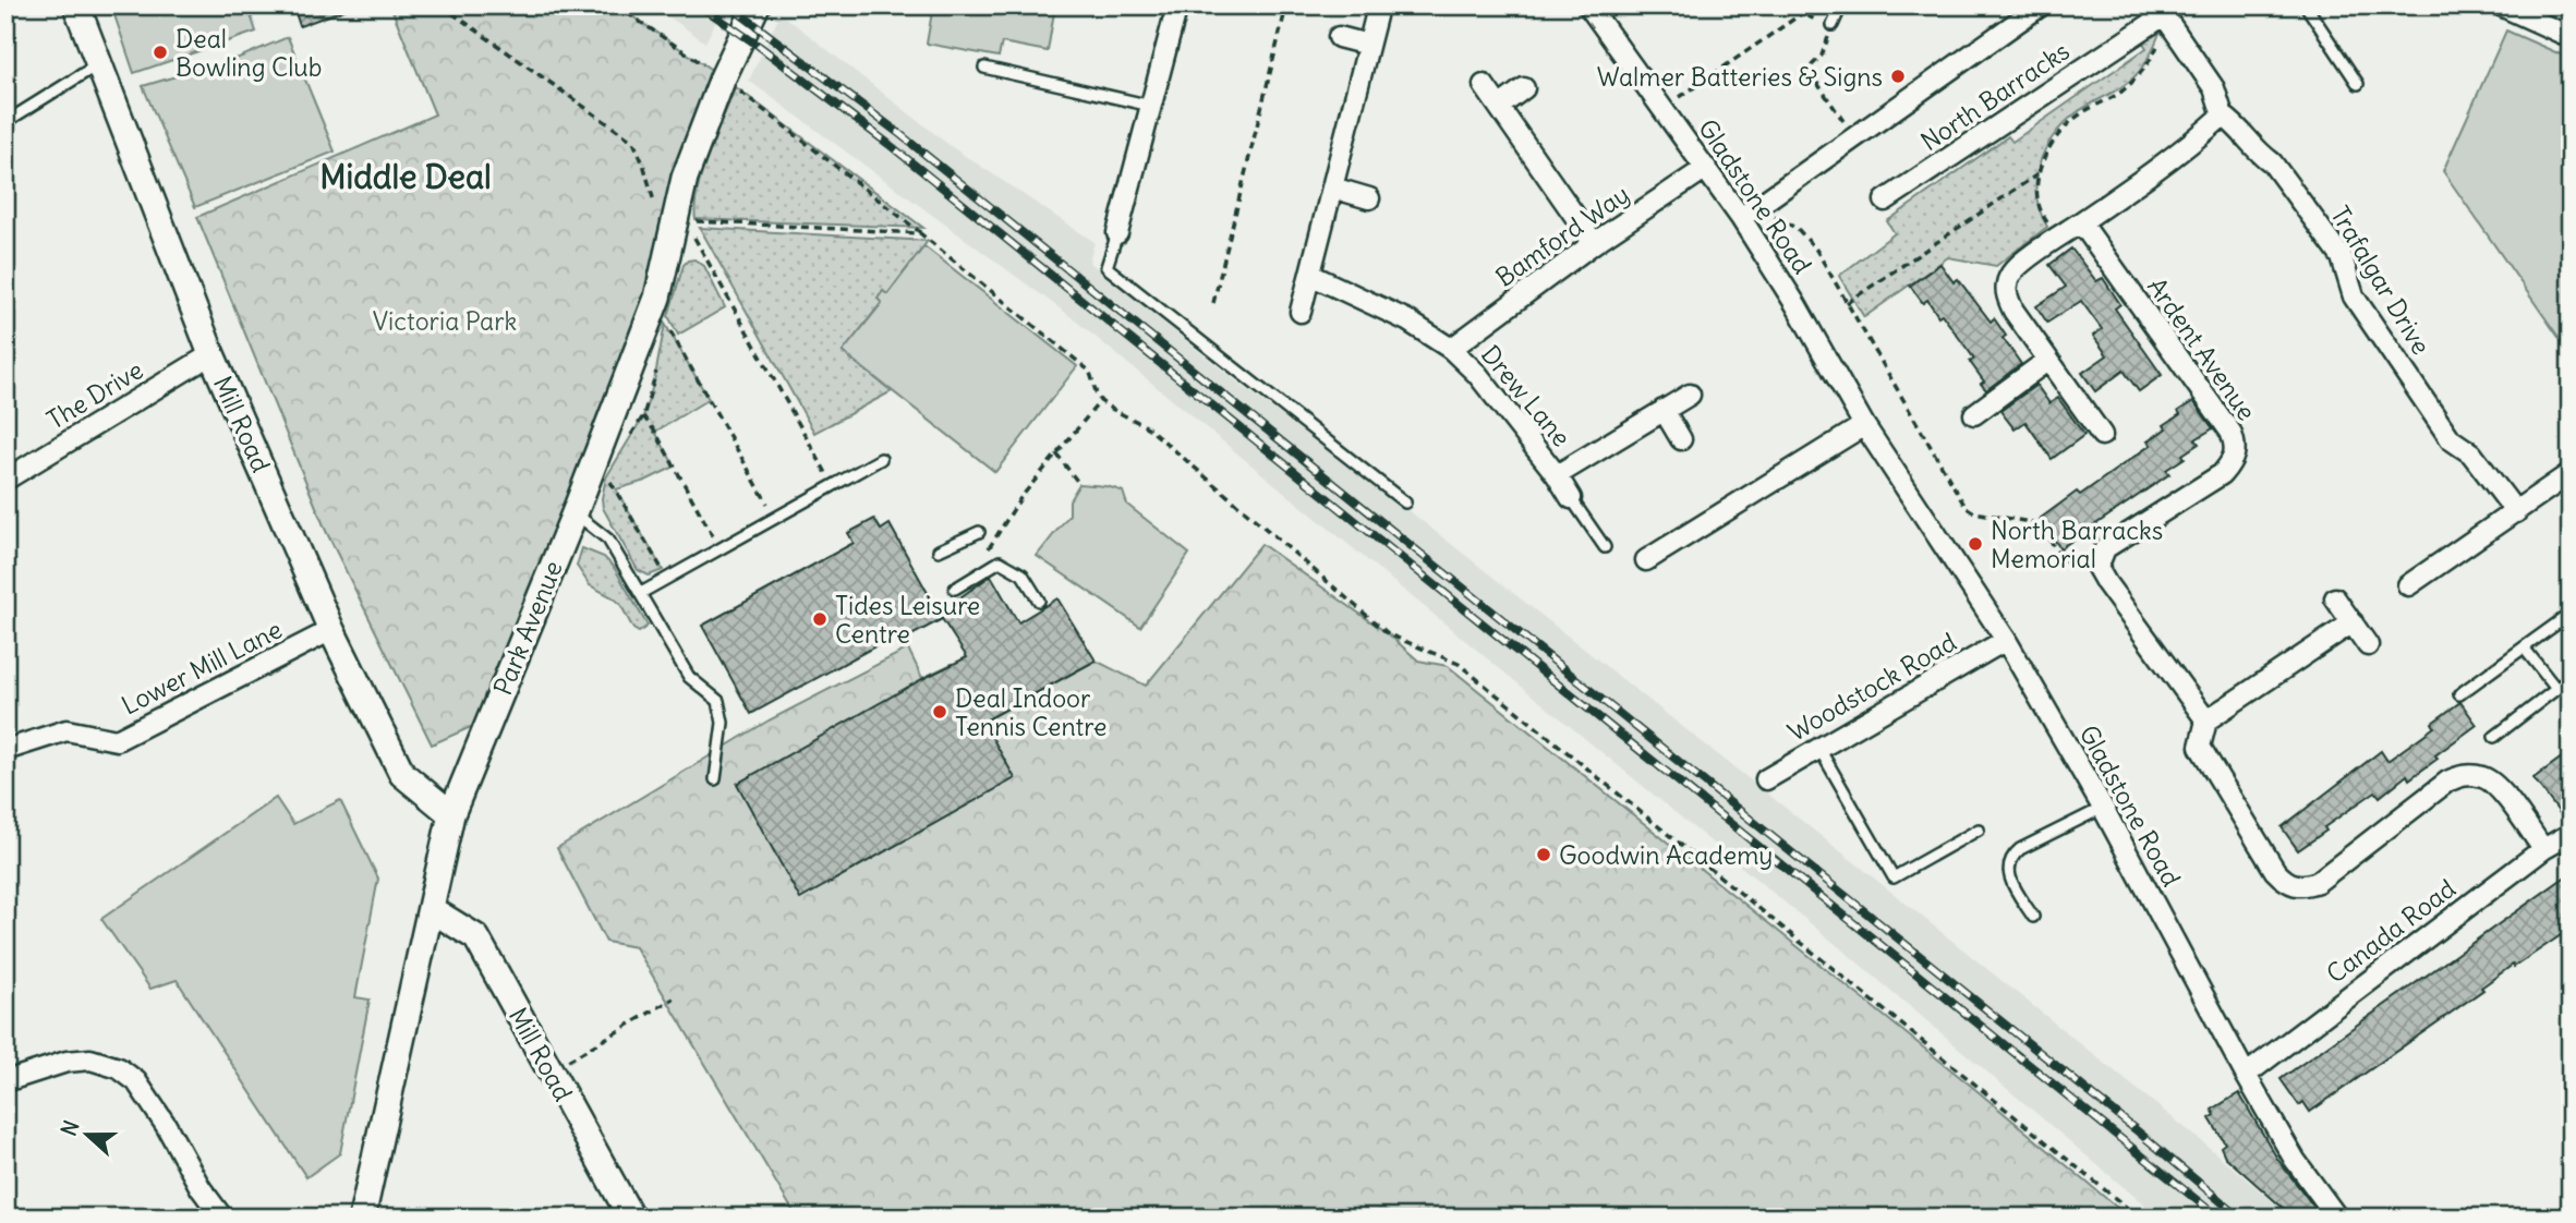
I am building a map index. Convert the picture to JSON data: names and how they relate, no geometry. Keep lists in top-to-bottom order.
{
  "streets": {
    "street": [
      "North Barracks",
      "Gladstone Road",
      "Bamford Way",
      "Trafalgar Drive",
      "Ardent Avenue",
      "The Drive",
      "Drew Lane",
      "Mill Road",
      "Park Avenue",
      "Lower Mill Lane",
      "Woodstock Road",
      "Canada Road"
    ]
  },
  "crossings": [
    ["Gladstone Road", "Bamford Way"],
    ["Gladstone Road", "Woodstock Road"],
    ["Gladstone Road", "Canada Road"],
    ["Bamford Way", "Drew Lane"],
    ["The Drive", "Mill Road"],
    ["Mill Road", "Park Avenue"],
    ["Mill Road", "Lower Mill Lane"]
  ],
  "districts": ["Middle Deal"],
  "parks": ["Victoria Park"],
  "places": [
    "Deal Bowling Club",
    "Walmer Batteries & Signs",
    "North Barracks Memorial",
    "Tides Leisure Centre",
    "Deal Indoor Tennis Centre",
    "Goodwin Academy"
  ],
  "north": "left"
}
